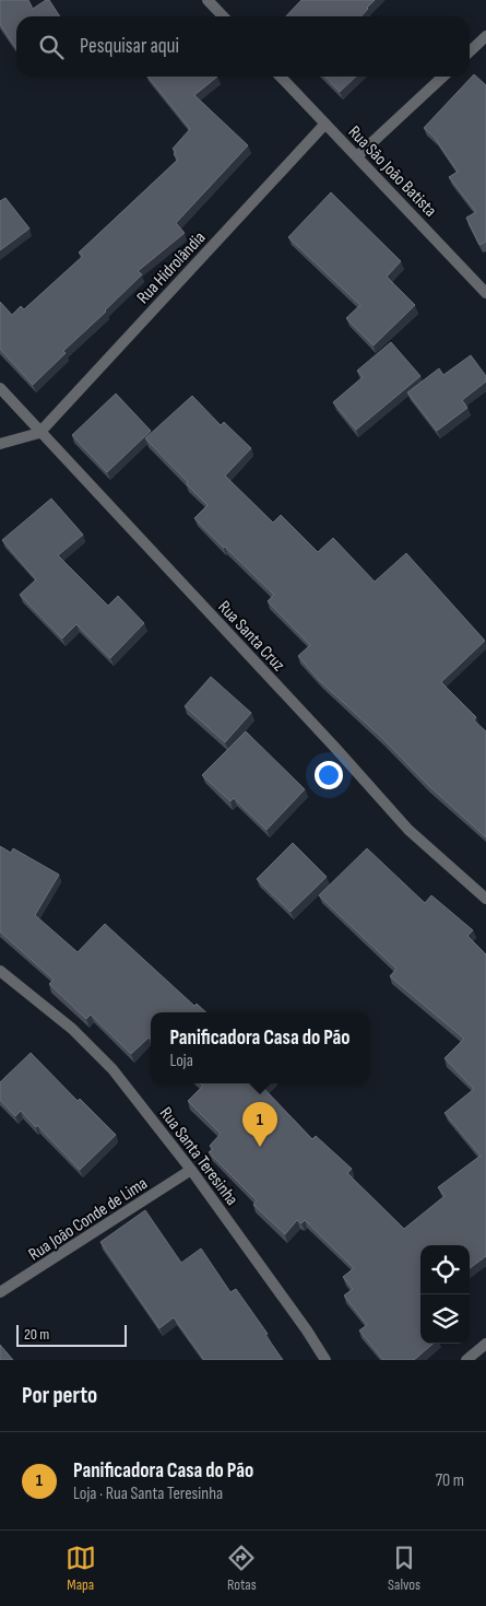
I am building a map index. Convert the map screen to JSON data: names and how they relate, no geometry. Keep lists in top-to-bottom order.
{
  "streets": {
    "street": [
      "Rua São João Batista",
      "Rua Hidrolândia",
      "Rua Santa Cruz",
      "Rua Santa Teresinha",
      "Rua João Conde de Lima"
    ]
  },
  "crossings": [
    ["Rua São João Batista", "Rua Hidrolândia"],
    ["Rua Hidrolândia", "Rua Santa Cruz"],
    ["Rua Santa Teresinha", "Rua João Conde de Lima"]
  ],
  "scale_bar": "20 m",
  "page": {
    "search": "Pesquisar aqui",
    "popup": ["Panificadora Casa do Pão", "Loja"],
    "pins": "1",
    "scale": "20 m",
    "heading": "Por perto",
    "list": [
      {
        "mark": "1",
        "name": "Panificadora Casa do Pão",
        "note": "Loja · Rua Santa Teresinha",
        "value": "70 m"
      }
    ],
    "nav": ["Mapa", "Rotas", "Salvos"]
  }
}
